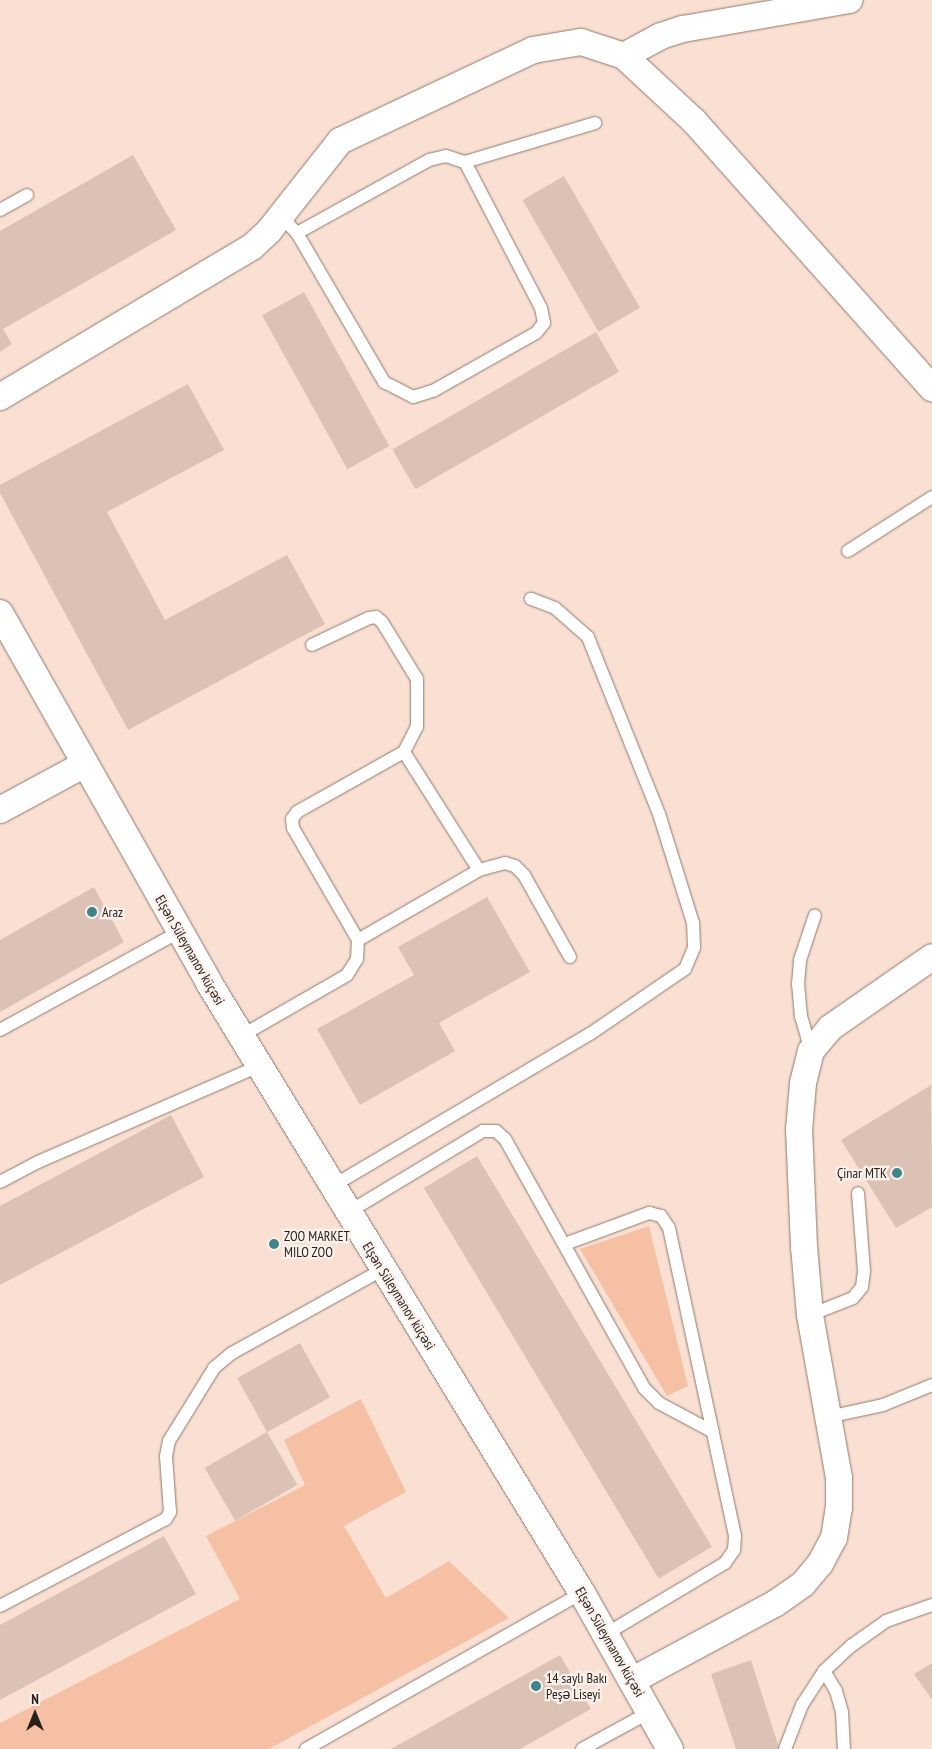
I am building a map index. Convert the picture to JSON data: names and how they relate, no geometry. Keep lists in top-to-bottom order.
{
  "streets": {
    "street": ["Elşən Süleymanov küçəsi"]
  },
  "places": [
    "Araz",
    "Çinar MTK",
    "ZOO MARKET MILO ZOO",
    "14 saylı Bakı Peşə Liseyi"
  ],
  "north": "top"
}
